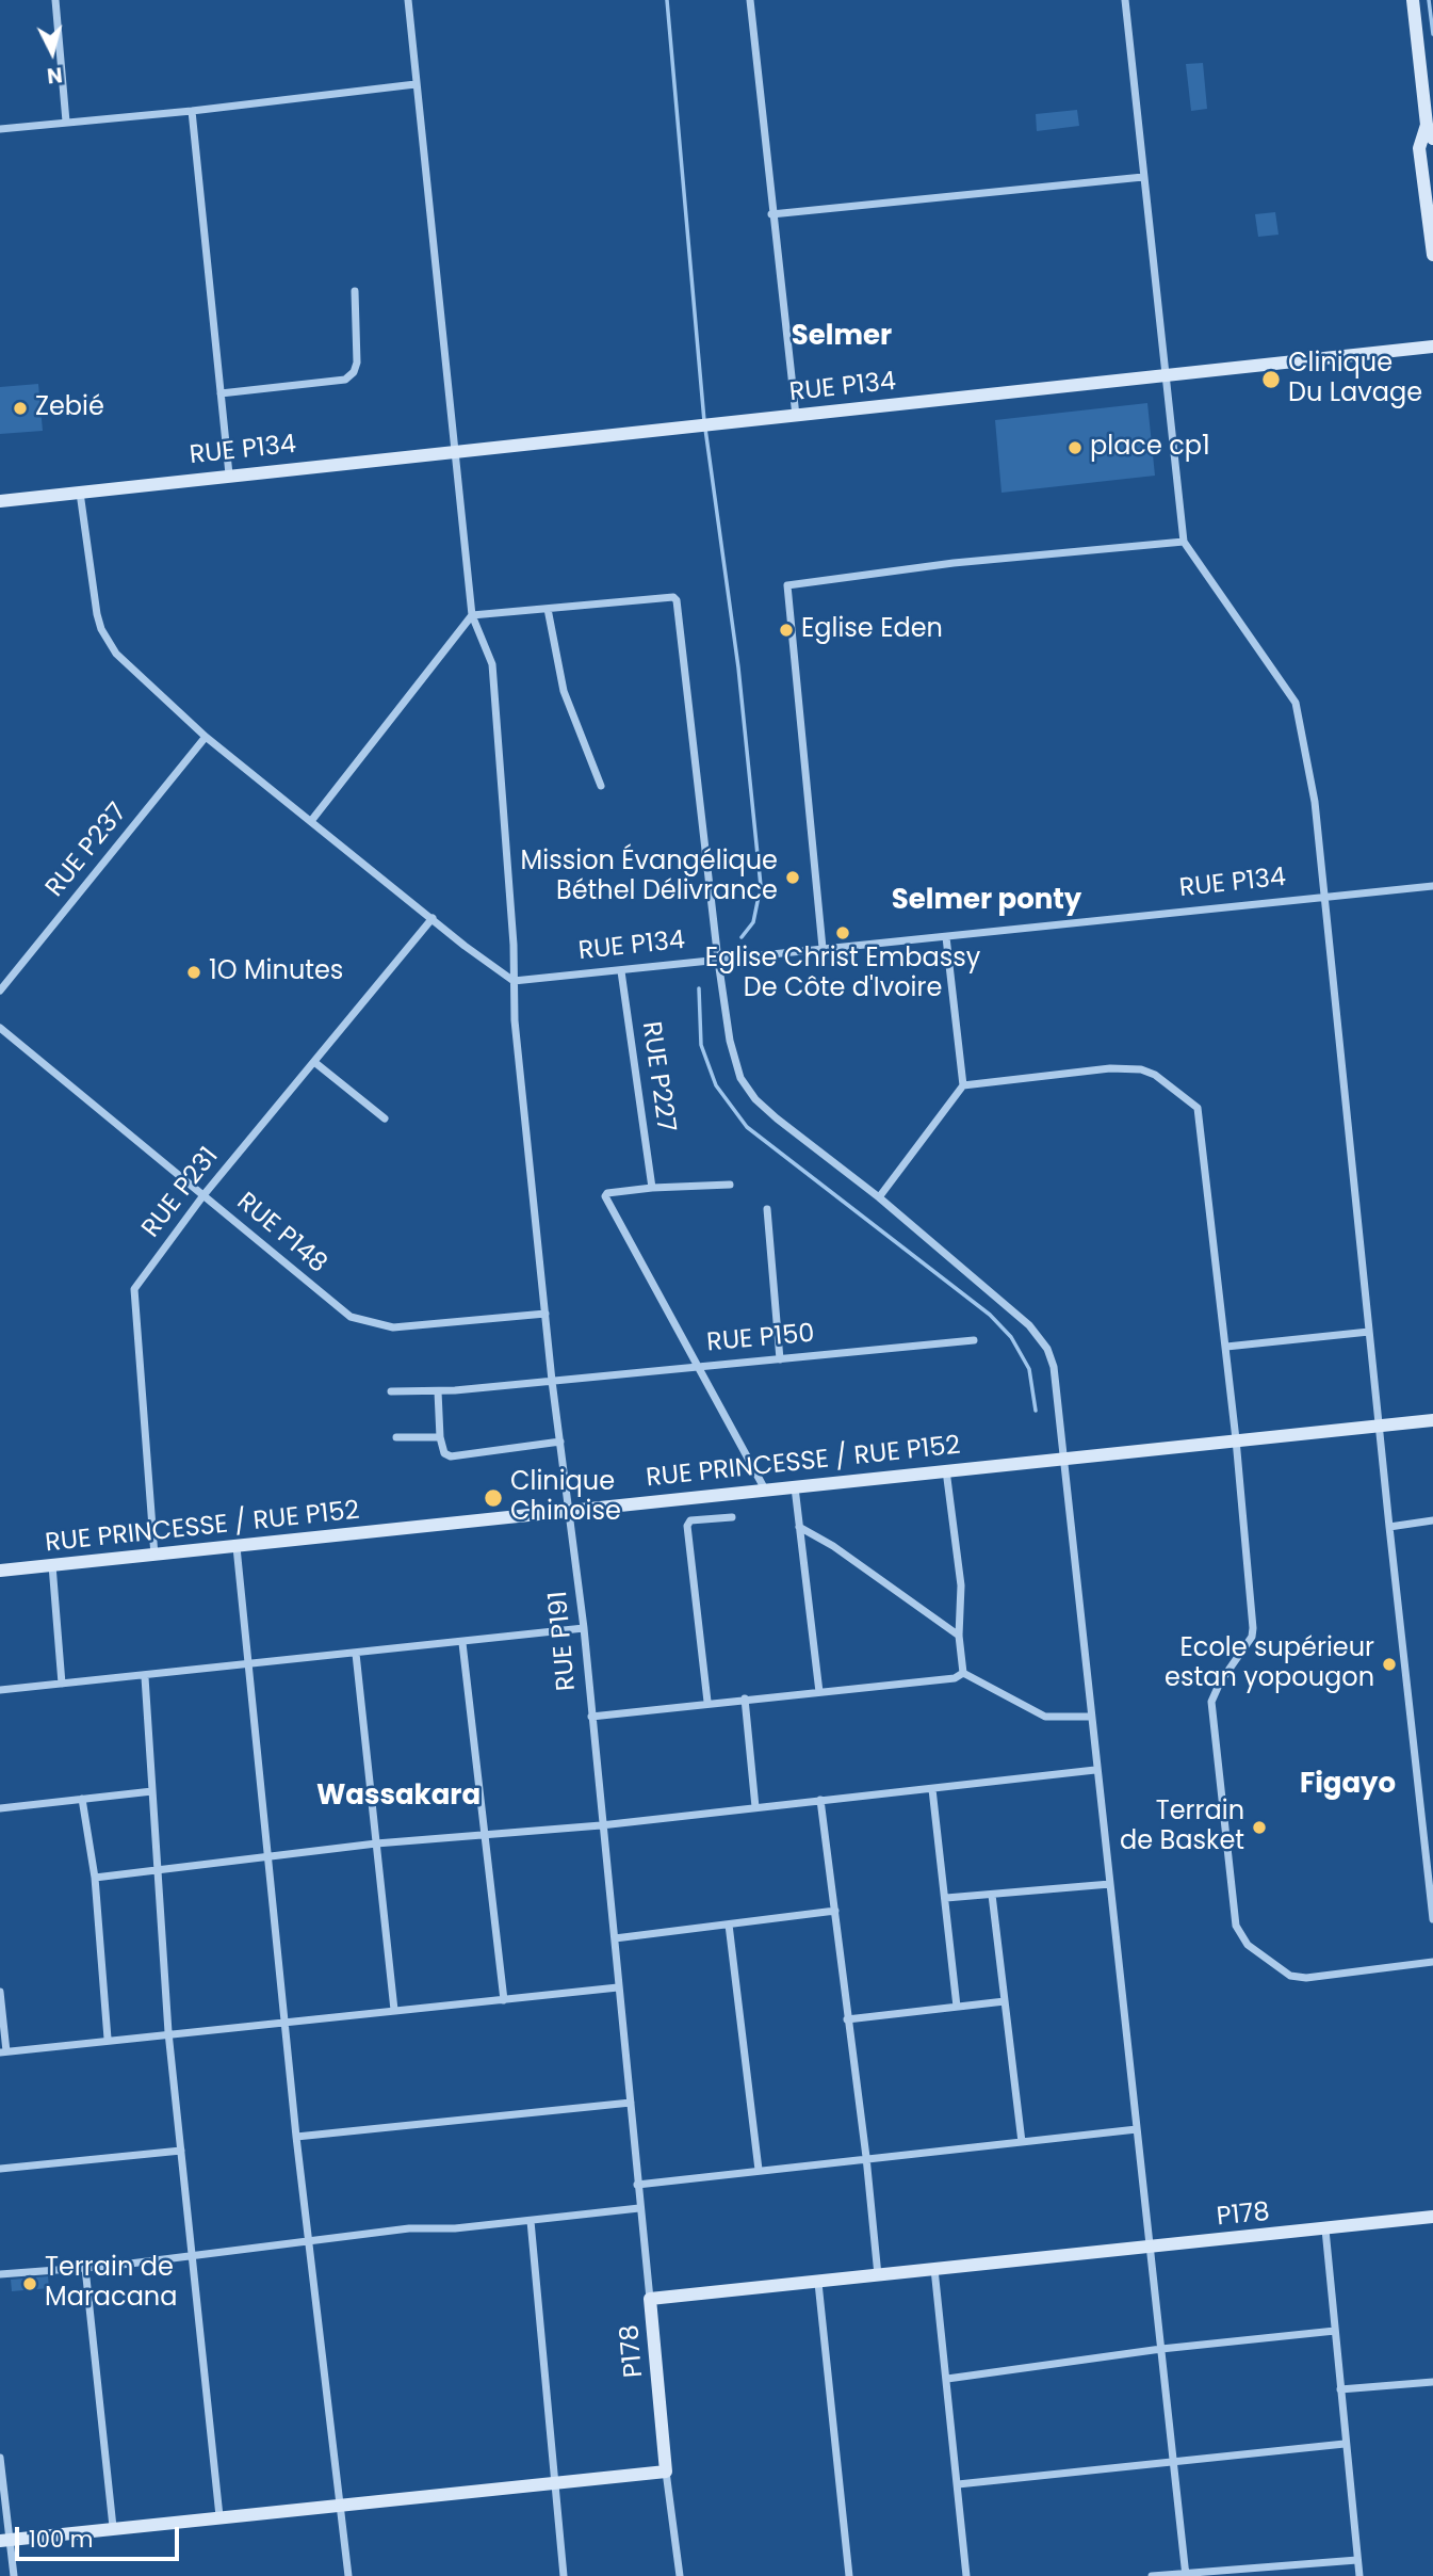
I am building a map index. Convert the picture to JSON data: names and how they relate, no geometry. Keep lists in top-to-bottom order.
{
  "streets": {
    "street": [
      "RUE P134",
      "RUE P237",
      "RUE P227",
      "RUE P231",
      "RUE P148",
      "RUE P150",
      "RUE PRINCESSE / RUE P152",
      "RUE P191",
      "P178"
    ]
  },
  "crossings": [
    ["RUE P134", "RUE P227"],
    ["RUE P134", "RUE P191"],
    ["RUE P231", "RUE P148"],
    ["RUE P231", "RUE PRINCESSE / RUE P152"],
    ["RUE P148", "RUE P191"],
    ["RUE P150", "RUE P191"],
    ["RUE PRINCESSE / RUE P152", "RUE P191"],
    ["RUE P191", "P178"]
  ],
  "districts": [
    "Selmer",
    "Selmer ponty",
    "Figayo",
    "Wassakara"
  ],
  "places": [
    "Clinique Du Lavage",
    "Zebié",
    "place cp1",
    "Eglise Eden",
    "Mission Évangélique Béthel Délivrance",
    "Eglise Christ Embassy De Côte d'Ivoire",
    "1O Minutes",
    "Clinique Chinoise",
    "Ecole supérieur estan yopougon",
    "Terrain de Basket",
    "Terrain de Maracana"
  ],
  "scale_bar": "100 m",
  "north": "bottom"
}
